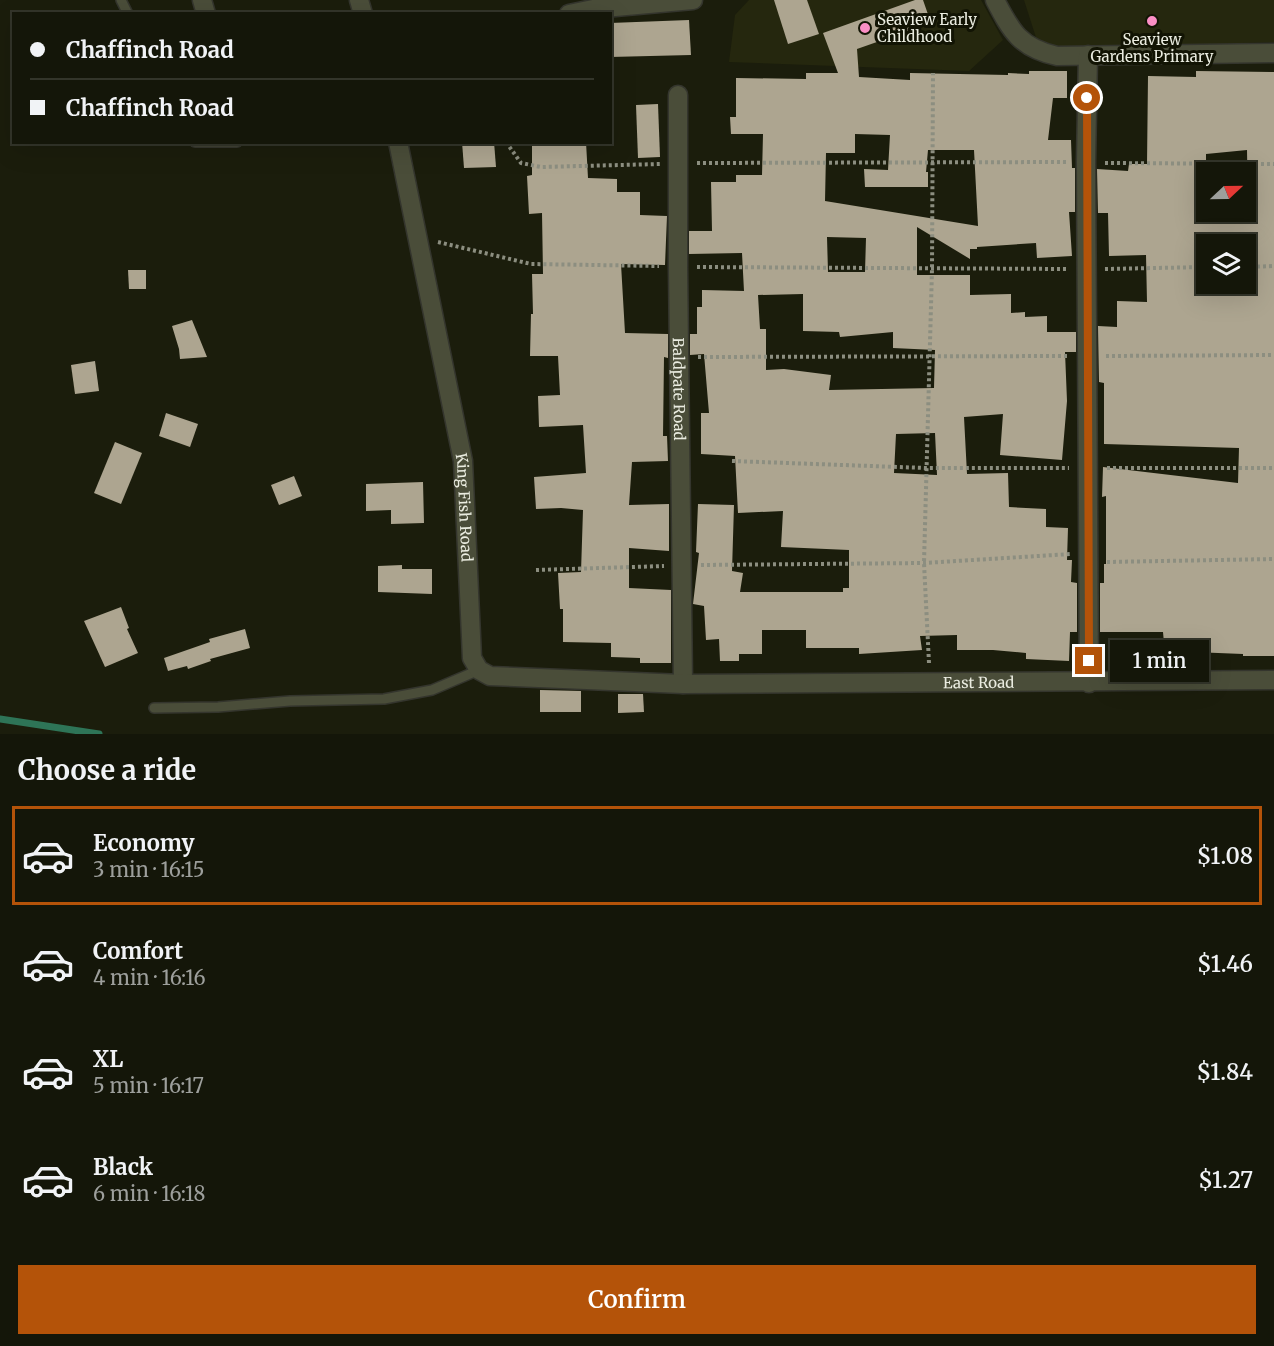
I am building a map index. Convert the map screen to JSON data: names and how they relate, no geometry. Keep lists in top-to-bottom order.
{
  "streets": {
    "street": ["Baldpate Road", "King Fish Road", "East Road"]
  },
  "crossings": [
    ["Baldpate Road", "East Road"]
  ],
  "places": ["Seaview Gardens Primary", "Seaview Early Childhood"],
  "north": "right",
  "page": {
    "banner": ["Chaffinch Road", "Chaffinch Road"],
    "bubble": "1 min",
    "heading": "Choose a ride",
    "list": [
      {
        "name": "Economy",
        "note": "3 min · 16:15",
        "value": "$1.08"
      },
      {
        "name": "Comfort",
        "note": "4 min · 16:16",
        "value": "$1.46"
      },
      {
        "name": "XL",
        "note": "5 min · 16:17",
        "value": "$1.84"
      },
      {
        "name": "Black",
        "note": "6 min · 16:18",
        "value": "$1.27"
      }
    ],
    "buttons": "Confirm"
  }
}
